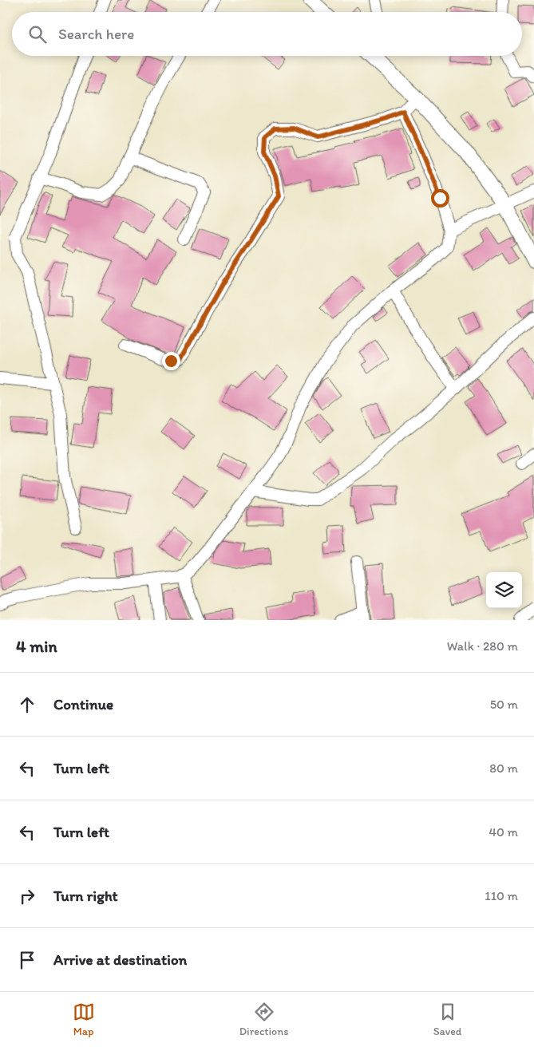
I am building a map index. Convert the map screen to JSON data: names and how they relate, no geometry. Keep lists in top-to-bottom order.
{
  "page": {
    "search": "Search here",
    "heading": ["4 min", "Walk · 280 m"],
    "list": [
      ["Continue", "50 m"],
      ["Turn left", "80 m"],
      ["Turn left", "40 m"],
      ["Turn right", "110 m"],
      "Arrive at destination"
    ],
    "nav": ["Map", "Directions", "Saved"]
  }
}
